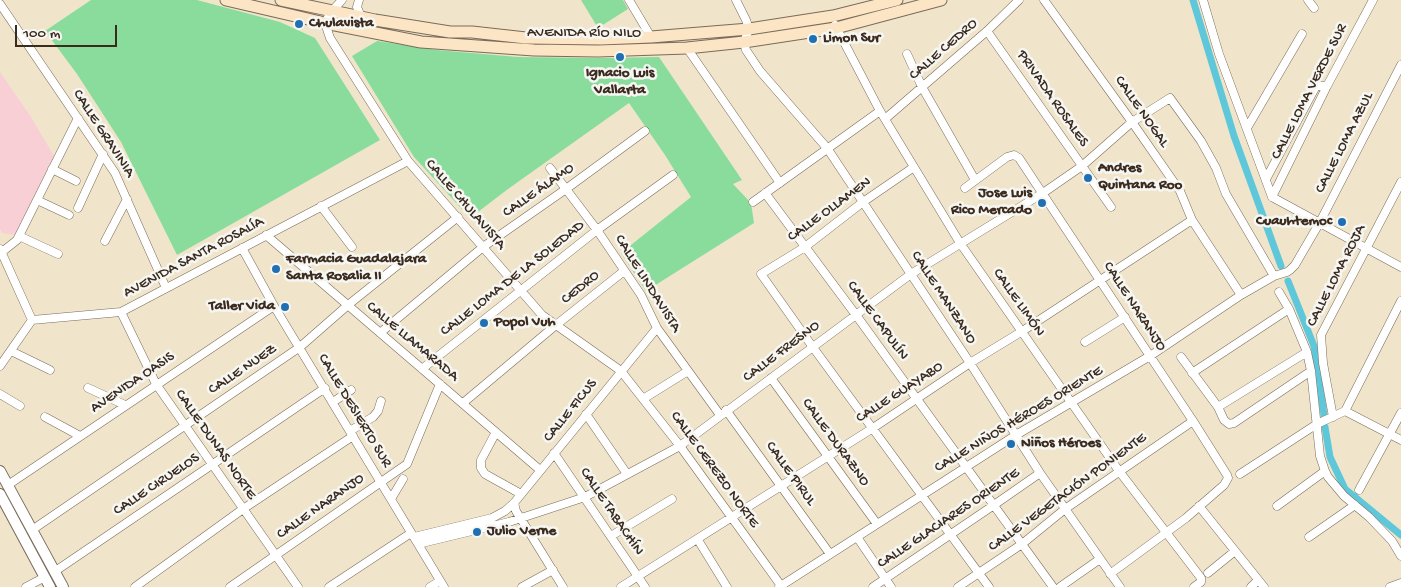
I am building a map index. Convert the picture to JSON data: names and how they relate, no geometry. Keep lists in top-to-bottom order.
{
  "streets": {
    "main road": ["AVENIDA RÍO NILO"],
    "street": [
      "CALLE CEDRO",
      "CALLE LOMA VERDE SUR",
      "PRIVADA ROSALES",
      "CALLE NOGAL",
      "CALLE GRAVINIA",
      "CALLE LOMA AZUL",
      "CALLE ÁLAMO",
      "CALLE CHULAVISTA",
      "CALLE OLLAMEN",
      "AVENIDA SANTA ROSALÍA",
      "CALLE LOMA ROJA",
      "CALLE LOMA DE LA SOLEDAD",
      "CALLE LINDAVISTA",
      "CEDRO",
      "CALLE MANZANO",
      "CALLE LIMÓN",
      "CALLE NARANJO",
      "CALLE CAPULÍN",
      "CALLE LLAMARADA",
      "CALLE FRESNO",
      "CALLE NUEZ",
      "AVENIDA OASIS",
      "CALLE GUAYABO",
      "CALLE DESIERTO SUR",
      "CALLE FICUS",
      "CALLE NIÑOS HÉROES ORIENTE",
      "CALLE DURAZNO",
      "CALLE DUNAS NORTE",
      "CALLE CEREZO NORTE",
      "CALLE PIRUL",
      "CALLE CIRUELOS",
      "CALLE VEGETACIÓN PONIENTE",
      "CALLE TABACHÍN",
      "CALLE GLACIARES ORIENTE"
    ]
  },
  "crossings": [
    ["AVENIDA RÍO NILO", "CALLE CHULAVISTA"],
    ["AVENIDA RÍO NILO", "CALLE MANZANO"],
    ["AVENIDA RÍO NILO", "CALLE LIMÓN"],
    ["CALLE CEDRO", "PRIVADA ROSALES"],
    ["CALLE CEDRO", "CALLE MANZANO"],
    ["CALLE CEDRO", "CALLE LIMÓN"],
    ["CALLE CEDRO", "CALLE CAPULÍN"],
    ["PRIVADA ROSALES", "CALLE FRESNO"],
    ["CALLE NOGAL", "CALLE FRESNO"],
    ["CALLE NOGAL", "CALLE GUAYABO"],
    ["CALLE NOGAL", "CALLE NIÑOS HÉROES ORIENTE"],
    ["CALLE GRAVINIA", "AVENIDA SANTA ROSALÍA"],
    ["CALLE LOMA AZUL", "CALLE FRESNO"],
    ["CALLE LOMA AZUL", "CALLE NIÑOS HÉROES ORIENTE"],
    ["CALLE ÁLAMO", "CALLE CHULAVISTA"],
    ["CALLE ÁLAMO", "CALLE LINDAVISTA"],
    ["CALLE ÁLAMO", "CALLE LLAMARADA"],
    ["CALLE CHULAVISTA", "AVENIDA SANTA ROSALÍA"],
    ["CALLE CHULAVISTA", "CALLE LOMA DE LA SOLEDAD"],
    ["CALLE CHULAVISTA", "CEDRO"],
    ["CALLE CHULAVISTA", "CALLE NUEZ"],
    ["CALLE CHULAVISTA", "CALLE FICUS"],
    ["CALLE CHULAVISTA", "CALLE CEREZO NORTE"],
    ["CALLE OLLAMEN", "CALLE MANZANO"],
    ["CALLE OLLAMEN", "CALLE LIMÓN"],
    ["CALLE OLLAMEN", "CALLE CAPULÍN"],
    ["CALLE OLLAMEN", "CALLE FRESNO"],
    ["AVENIDA SANTA ROSALÍA", "CALLE LLAMARADA"],
    ["AVENIDA SANTA ROSALÍA", "CALLE DESIERTO SUR"],
    ["AVENIDA SANTA ROSALÍA", "CALLE DUNAS NORTE"],
    ["CALLE LOMA DE LA SOLEDAD", "CALLE LINDAVISTA"],
    ["CALLE LOMA DE LA SOLEDAD", "CALLE LLAMARADA"],
    ["CALLE LINDAVISTA", "CEDRO"],
    ["CALLE LINDAVISTA", "CALLE FRESNO"],
    ["CALLE LINDAVISTA", "CALLE FICUS"],
    ["CALLE LINDAVISTA", "CALLE PIRUL"],
    ["CEDRO", "CALLE LLAMARADA"],
    ["CALLE MANZANO", "CALLE FRESNO"],
    ["CALLE MANZANO", "CALLE GUAYABO"],
    ["CALLE MANZANO", "CALLE NIÑOS HÉROES ORIENTE"],
    ["CALLE MANZANO", "CALLE VEGETACIÓN PONIENTE"],
    ["CALLE MANZANO", "CALLE GLACIARES ORIENTE"],
    ["CALLE LIMÓN", "CALLE FRESNO"],
    ["CALLE LIMÓN", "CALLE GUAYABO"],
    ["CALLE LIMÓN", "CALLE NIÑOS HÉROES ORIENTE"],
    ["CALLE LIMÓN", "CALLE VEGETACIÓN PONIENTE"],
    ["CALLE NARANJO", "CALLE LLAMARADA"],
    ["CALLE NARANJO", "CALLE FRESNO"],
    ["CALLE NARANJO", "CALLE GUAYABO"],
    ["CALLE NARANJO", "CALLE DESIERTO SUR"],
    ["CALLE NARANJO", "CALLE NIÑOS HÉROES ORIENTE"],
    ["CALLE NARANJO", "CALLE DUNAS NORTE"],
    ["CALLE NARANJO", "CALLE VEGETACIÓN PONIENTE"],
    ["CALLE CAPULÍN", "CALLE FRESNO"],
    ["CALLE CAPULÍN", "CALLE GUAYABO"],
    ["CALLE CAPULÍN", "CALLE NIÑOS HÉROES ORIENTE"],
    ["CALLE CAPULÍN", "CALLE VEGETACIÓN PONIENTE"],
    ["CALLE CAPULÍN", "CALLE GLACIARES ORIENTE"],
    ["CALLE LLAMARADA", "CALLE NUEZ"],
    ["CALLE LLAMARADA", "CALLE FICUS"],
    ["CALLE FRESNO", "CALLE DESIERTO SUR"],
    ["CALLE FRESNO", "CALLE FICUS"],
    ["CALLE FRESNO", "CALLE NIÑOS HÉROES ORIENTE"],
    ["CALLE FRESNO", "CALLE DURAZNO"],
    ["CALLE FRESNO", "CALLE CEREZO NORTE"],
    ["CALLE FRESNO", "CALLE PIRUL"],
    ["CALLE FRESNO", "CALLE TABACHÍN"],
    ["CALLE NUEZ", "CALLE DESIERTO SUR"],
    ["CALLE NUEZ", "CALLE DUNAS NORTE"],
    ["AVENIDA OASIS", "CALLE DESIERTO SUR"],
    ["AVENIDA OASIS", "CALLE DUNAS NORTE"],
    ["CALLE GUAYABO", "CALLE DURAZNO"],
    ["CALLE GUAYABO", "CALLE CEREZO NORTE"],
    ["CALLE GUAYABO", "CALLE PIRUL"],
    ["CALLE GUAYABO", "CALLE TABACHÍN"],
    ["CALLE DESIERTO SUR", "CALLE FICUS"],
    ["CALLE DESIERTO SUR", "CALLE CIRUELOS"],
    ["CALLE FICUS", "CALLE CEREZO NORTE"],
    ["CALLE FICUS", "CALLE TABACHÍN"],
    ["CALLE NIÑOS HÉROES ORIENTE", "CALLE DURAZNO"],
    ["CALLE NIÑOS HÉROES ORIENTE", "CALLE CEREZO NORTE"],
    ["CALLE NIÑOS HÉROES ORIENTE", "CALLE PIRUL"],
    ["CALLE DUNAS NORTE", "CALLE CIRUELOS"]
  ],
  "places": [
    "Chulavista",
    "Limon Sur",
    "Ignacio Luis Vallarta",
    "Andres Quintana Roo",
    "Jose Luis Rico Mercado",
    "Cuauhtemoc",
    "Farmacia Guadalajara Santa Rosalia II",
    "Taller Vida",
    "Popol Vuh",
    "Niños Héroes",
    "Julio Verne"
  ],
  "scale_bar": "100 m"
}
